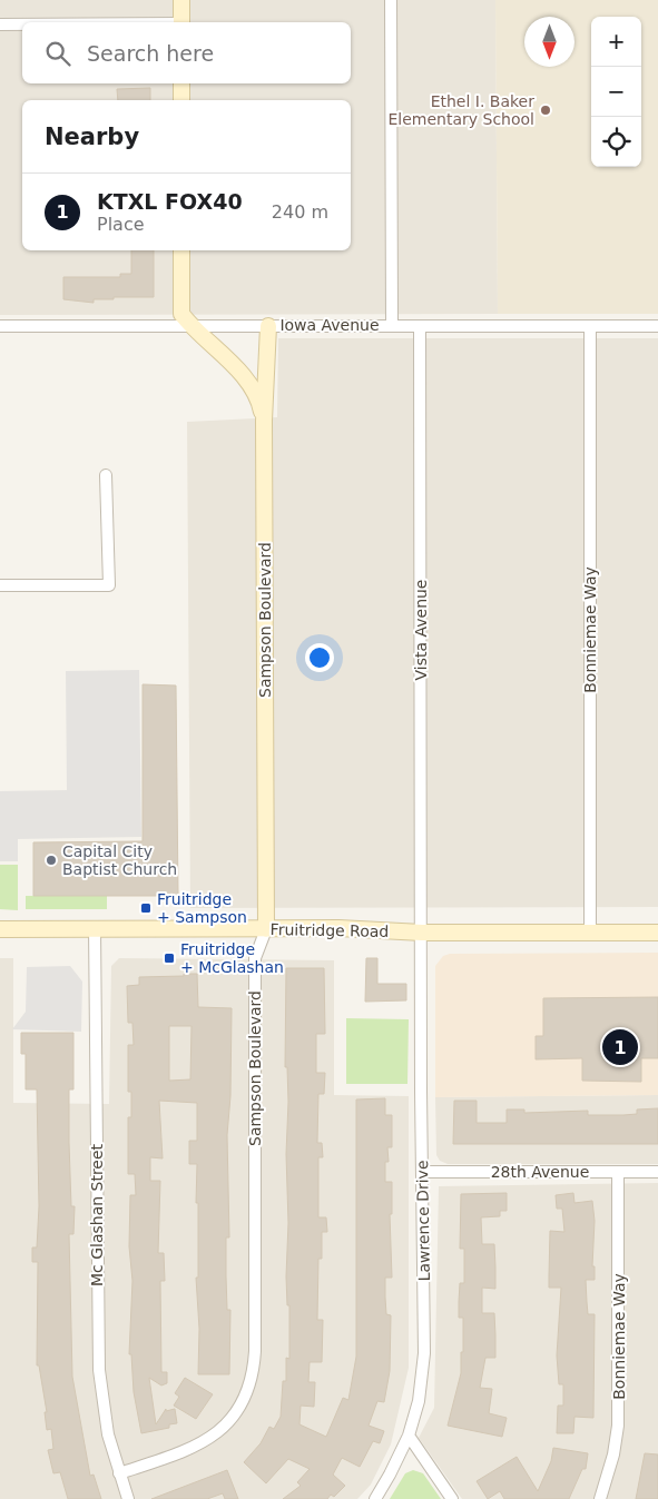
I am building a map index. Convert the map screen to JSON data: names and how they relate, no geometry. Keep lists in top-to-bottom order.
{
  "streets": {
    "street": [
      "Iowa Avenue",
      "Sampson Boulevard",
      "Vista Avenue",
      "Bonniemae Way",
      "Fruitridge Road",
      "28th Avenue",
      "Mc Glashan Street",
      "Lawrence Drive"
    ]
  },
  "crossings": [
    ["Iowa Avenue", "Sampson Boulevard"],
    ["Iowa Avenue", "Vista Avenue"],
    ["Iowa Avenue", "Bonniemae Way"],
    ["Sampson Boulevard", "Fruitridge Road"],
    ["Sampson Boulevard", "Mc Glashan Street"],
    ["Vista Avenue", "Fruitridge Road"],
    ["Vista Avenue", "Lawrence Drive"],
    ["Bonniemae Way", "Fruitridge Road"],
    ["Bonniemae Way", "28th Avenue"],
    ["Fruitridge Road", "Mc Glashan Street"],
    ["Fruitridge Road", "Lawrence Drive"],
    ["28th Avenue", "Lawrence Drive"]
  ],
  "places": {
    "other": ["Ethel I. Baker Elementary School", "Capital City Baptist Church"],
    "transit": ["Fruitridge + Sampson", "Fruitridge + McGlashan"]
  },
  "north": "bottom",
  "page": {
    "map_buttons": ["+", "−"],
    "search": "Search here",
    "heading": "Nearby",
    "list": [
      {
        "mark": "1",
        "name": "KTXL FOX40",
        "note": "Place",
        "value": "240 m"
      }
    ],
    "pins": "1"
  }
}
